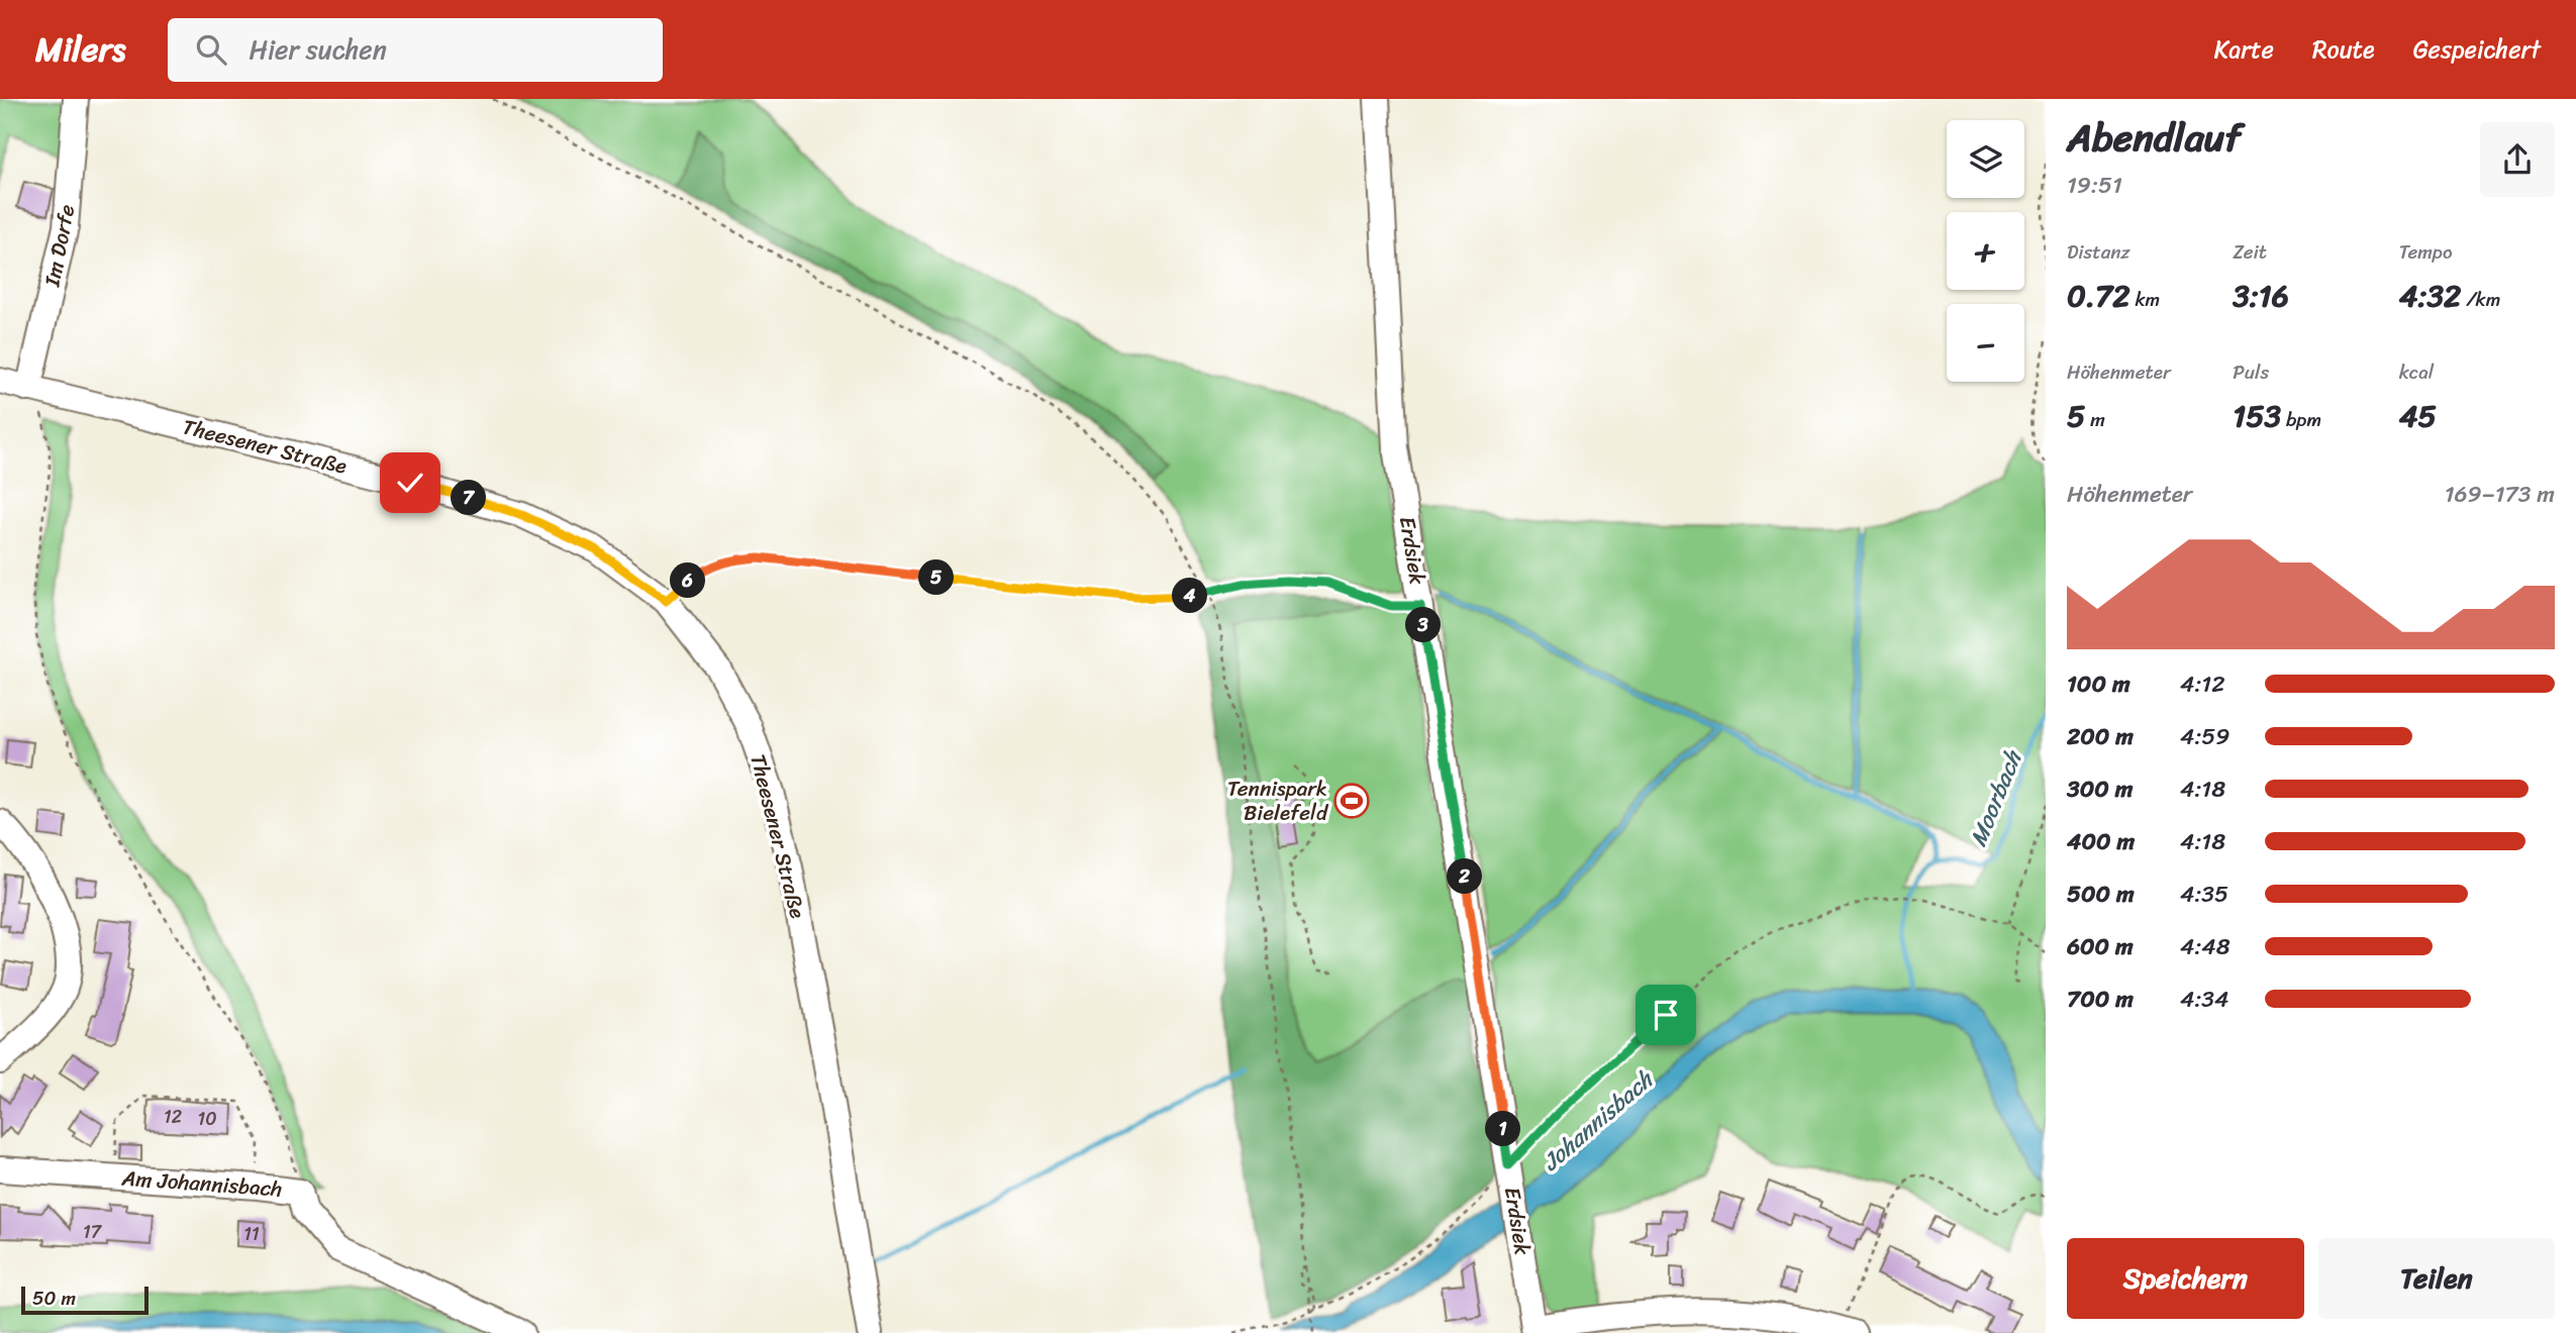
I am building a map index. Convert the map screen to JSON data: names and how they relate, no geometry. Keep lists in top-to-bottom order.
{
  "streets": {
    "street": [
      "Im Dorfe",
      "Theesener Straße",
      "Erdsiek",
      "Am Johannisbach"
    ]
  },
  "crossings": [
    ["Im Dorfe", "Theesener Straße"]
  ],
  "water": ["Moorbach", "Johannisbach"],
  "places": {
    "sports": ["Tennispark Bielefeld"]
  },
  "house_numbers": [
    "12",
    "10",
    "17",
    "11"
  ],
  "scale_bar": "50 m",
  "page": {
    "header": "Milers",
    "search": "Hier suchen",
    "nav": ["Karte", "Route", "Gespeichert"],
    "heading": ["Abendlauf", "19:51"],
    "map_buttons": ["+", "−"],
    "stats": [
      ["Distanz", "0.72 km"],
      ["Zeit", "3:16"],
      ["Tempo", "4:32 /km"],
      ["Höhenmeter", "5 m"],
      ["Puls", "153 bpm"],
      ["kcal", "45"]
    ],
    "chart": ["Höhenmeter", "169–173 m"],
    "pins": [
      "7",
      "5",
      "6",
      "4",
      "3",
      "2",
      "1"
    ],
    "list": [
      {
        "name": "100 m",
        "note": "4:12"
      },
      {
        "name": "200 m",
        "note": "4:59"
      },
      {
        "name": "300 m",
        "note": "4:18"
      },
      {
        "name": "400 m",
        "note": "4:18"
      },
      {
        "name": "500 m",
        "note": "4:35"
      },
      {
        "name": "600 m",
        "note": "4:48"
      },
      {
        "name": "700 m",
        "note": "4:34"
      }
    ],
    "buttons": ["Speichern", "Teilen"],
    "scale": "50 m"
  }
}
